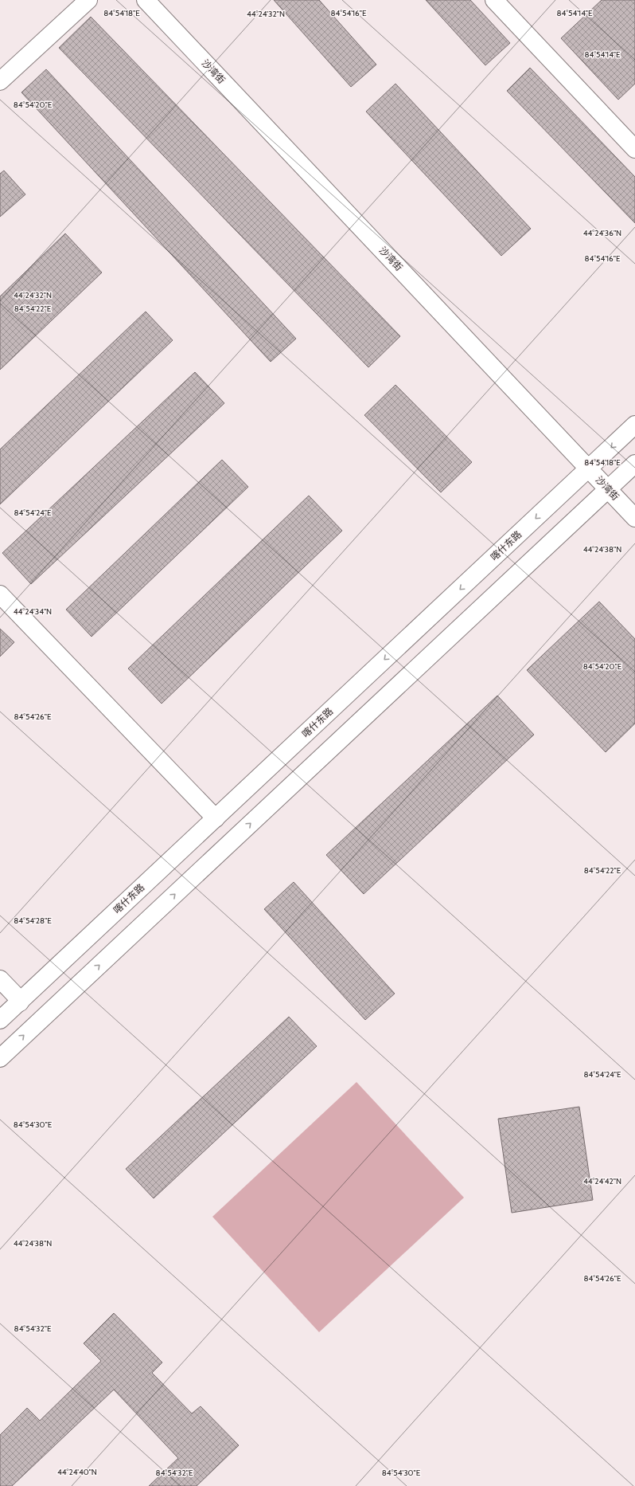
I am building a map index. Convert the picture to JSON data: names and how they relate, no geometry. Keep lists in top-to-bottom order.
{
  "streets": {
    "main road": ["沙湾街", "喀什东路"]
  },
  "crossings": [
    ["沙湾街", "喀什东路"]
  ],
  "coordinates": [
    "84°54'18\"E",
    "84°54'16\"E",
    "84°54'14\"E",
    "44°24'32\"N",
    "84°54'20\"E",
    "44°24'36\"N",
    "84°54'22\"E",
    "84°54'24\"E",
    "44°24'38\"N",
    "44°24'34\"N",
    "84°54'26\"E",
    "84°54'28\"E",
    "84°54'30\"E",
    "44°24'42\"N",
    "84°54'32\"E",
    "44°24'40\"N"
  ]
}
